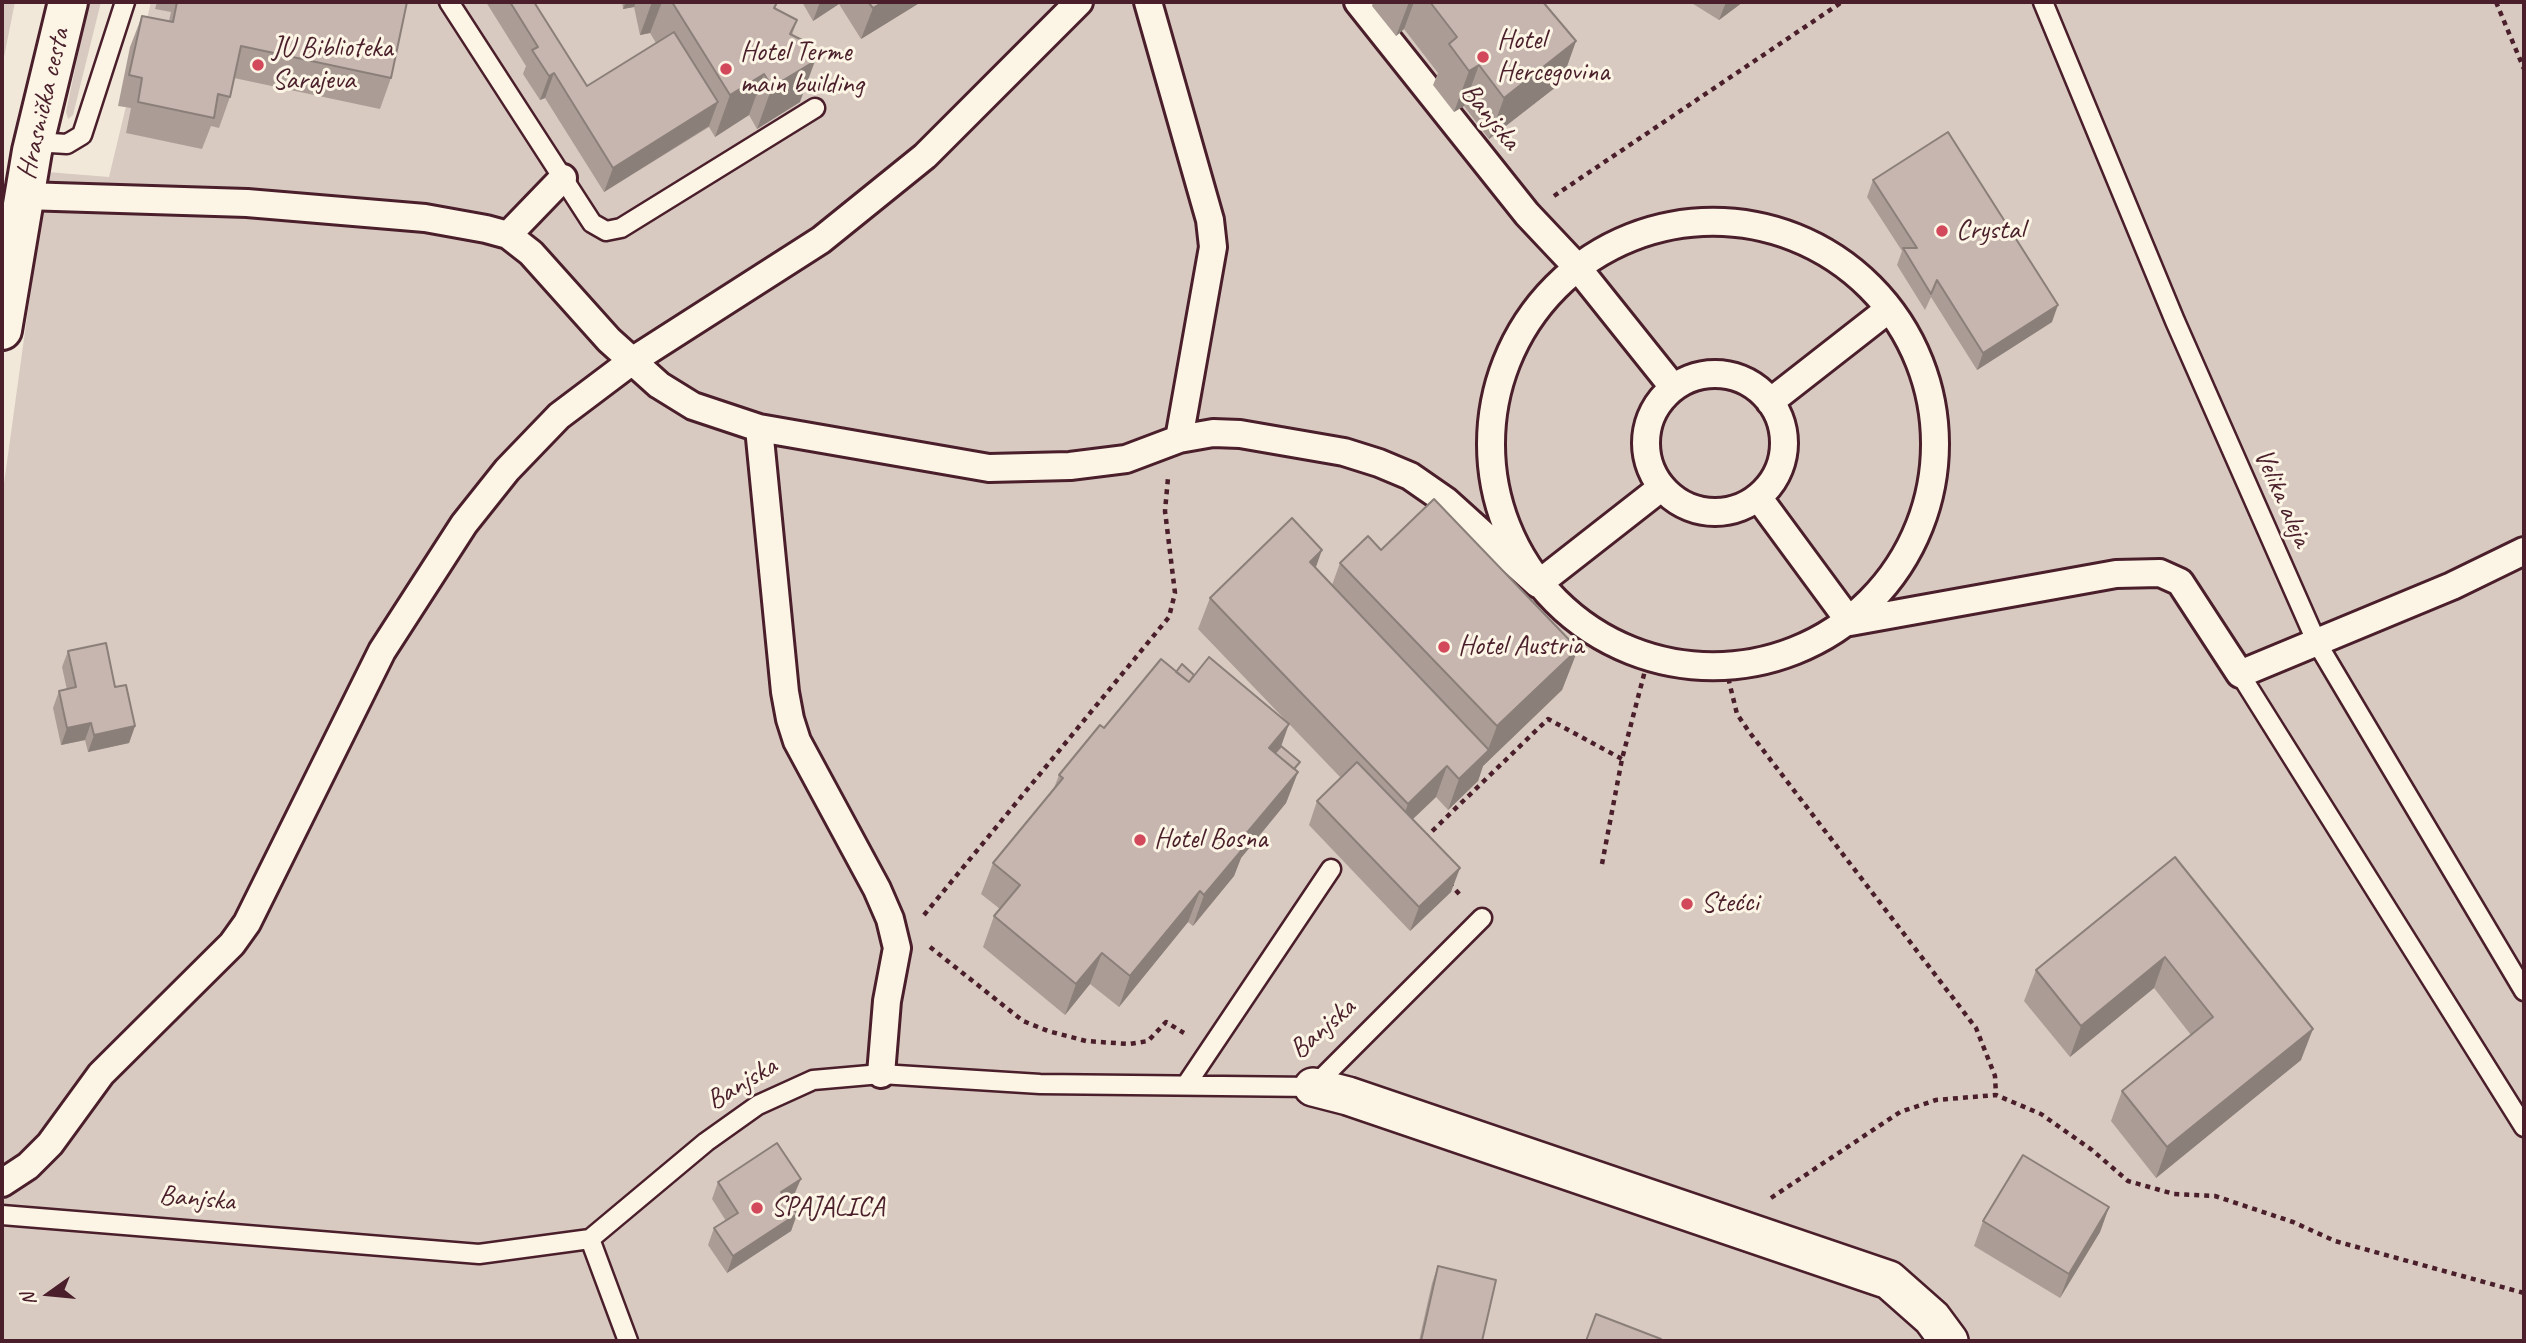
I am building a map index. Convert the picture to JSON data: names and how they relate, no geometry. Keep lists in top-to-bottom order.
{
  "streets": {
    "street": ["Hrasnička cesta", "Banjska"],
    "lane": ["Velika aleja"]
  },
  "places": [
    "Hotel Hercegovina",
    "JU Biblioteka Sarajeva",
    "Hotel Terme main building",
    "Crystal",
    "Hotel Austria",
    "Hotel Bosna",
    "Stećci",
    "SPAJALICA"
  ],
  "north": "left"
}
